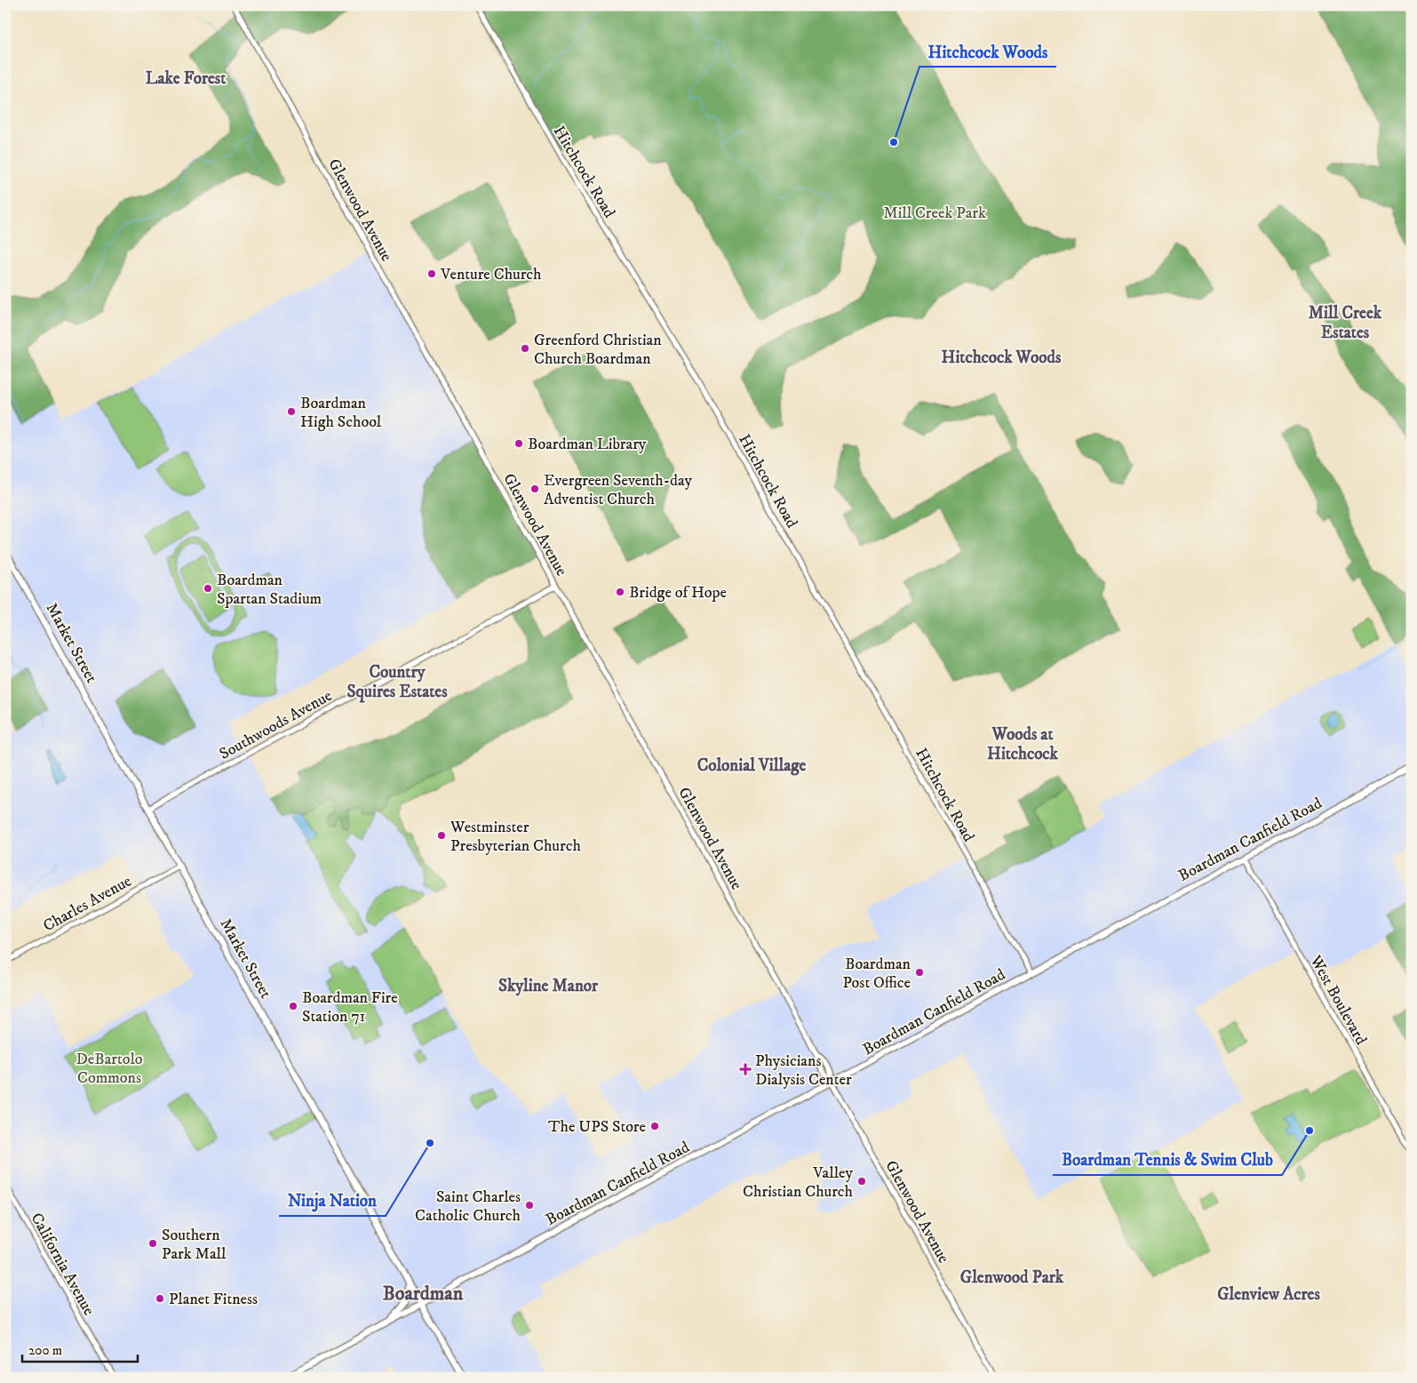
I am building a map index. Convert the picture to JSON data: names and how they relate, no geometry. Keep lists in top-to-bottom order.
{
  "streets": {
    "main road": ["Market Street", "Boardman Canfield Road"],
    "street": [
      "Hitchcock Road",
      "Glenwood Avenue",
      "Southwoods Avenue",
      "Charles Avenue",
      "West Boulevard",
      "California Avenue"
    ]
  },
  "crossings": [
    ["Hitchcock Road", "Boardman Canfield Road"],
    ["Glenwood Avenue", "Southwoods Avenue"],
    ["Glenwood Avenue", "Boardman Canfield Road"],
    ["Market Street", "Southwoods Avenue"],
    ["Market Street", "Boardman Canfield Road"],
    ["Market Street", "Charles Avenue"],
    ["Boardman Canfield Road", "West Boulevard"]
  ],
  "districts": [
    "Lake Forest",
    "Mill Creek Estates",
    "Hitchcock Woods",
    "Country Squires Estates",
    "Woods at Hitchcock",
    "Colonial Village",
    "Skyline Manor",
    "Glenwood Park",
    "Boardman",
    "Glenview Acres"
  ],
  "parks": ["Mill Creek Park", "DeBartolo Commons"],
  "places": {
    "other": [
      "Hitchcock Woods",
      "Venture Church",
      "Greenford Christian Church Boardman",
      "Boardman High School",
      "Boardman Library",
      "Evergreen Seventh-day Adventist Church",
      "Boardman Spartan Stadium",
      "Bridge of Hope",
      "Westminster Presbyterian Church",
      "Boardman Post Office",
      "Boardman Fire Station 71",
      "The UPS Store",
      "Boardman Tennis & Swim Club",
      "Ninja Nation",
      "Valley Christian Church",
      "Saint Charles Catholic Church",
      "Southern Park Mall",
      "Planet Fitness"
    ],
    "health": ["Physicians Dialysis Center"]
  },
  "scale_bar": "200 m"
}
